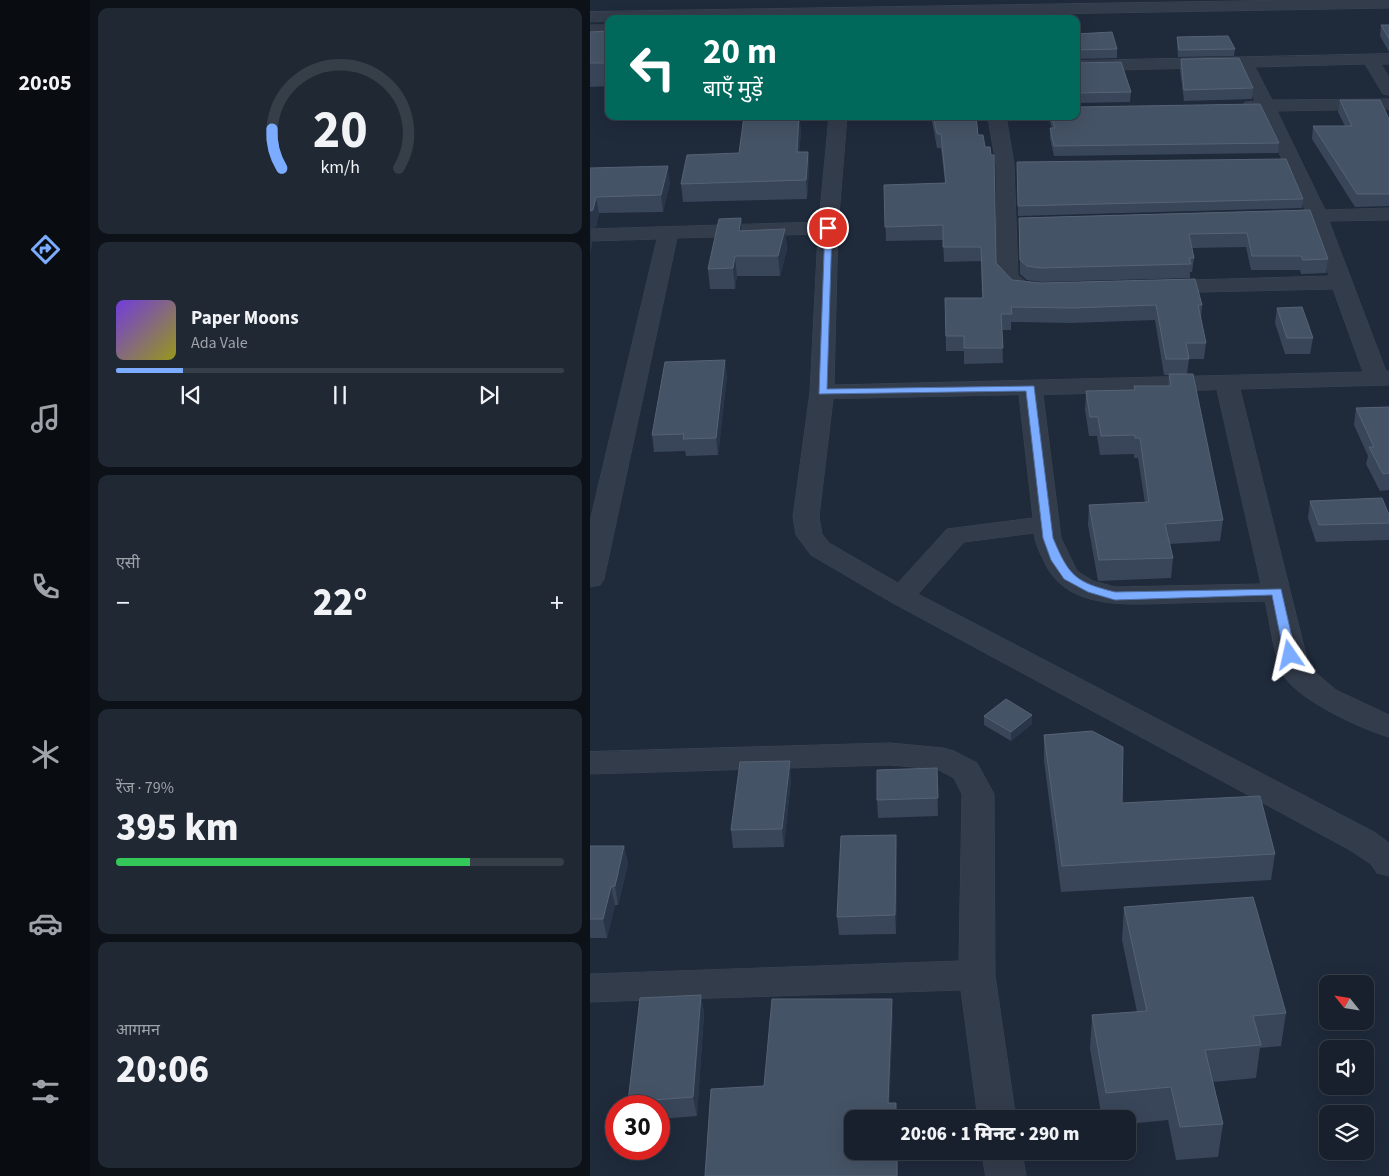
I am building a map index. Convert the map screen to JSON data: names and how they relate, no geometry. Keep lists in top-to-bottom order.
{
  "north": "top left",
  "page": {
    "tabs": "20:05",
    "turn": ["20 m", "बाएँ मुड़ें"],
    "song": ["Paper Moons", "Ada Vale"],
    "tile": [
      "एसी",
      ["रेंज · 79%", "395 km"],
      ["आगमन", "20:06"]
    ],
    "heat": ["−", "22°", "+"],
    "limit": "30",
    "trip": "20:06 · 1 मिनट · 290 m",
    "gauge": ["20", "km/h"]
  }
}
